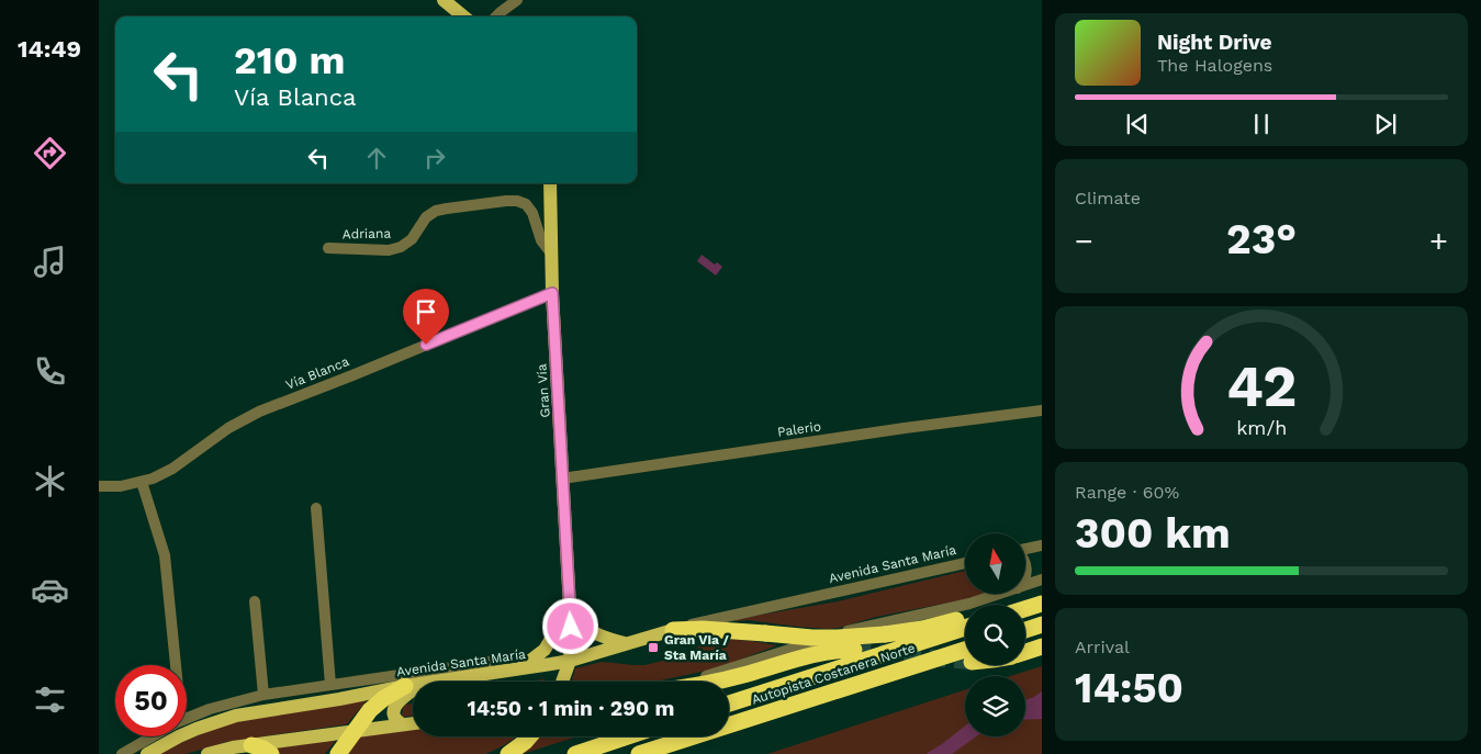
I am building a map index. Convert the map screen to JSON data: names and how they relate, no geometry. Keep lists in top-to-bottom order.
{
  "streets": {
    "highway": ["Autopista Costanera Norte"],
    "main road": ["Gran Vía", "Avenida Santa María"],
    "street": ["Adriana", "Vía Blanca", "Palerio"]
  },
  "crossings": [
    ["Adriana", "Gran Vía"],
    ["Vía Blanca", "Gran Vía"],
    ["Gran Vía", "Palerio"],
    ["Gran Vía", "Avenida Santa María"]
  ],
  "places": {
    "transit": ["Gran Via / Sta María"]
  },
  "north": "top",
  "page": {
    "tabs": "14:49",
    "turn": ["210 m", "Vía Blanca"],
    "song": ["Night Drive", "The Halogens"],
    "tile": [
      "Climate",
      ["Range · 60%", "300 km"],
      ["Arrival", "14:50"]
    ],
    "heat": ["−", "23°", "+"],
    "limit": "50",
    "trip": "14:50 · 1 min · 290 m",
    "gauge": ["42", "km/h"]
  }
}
